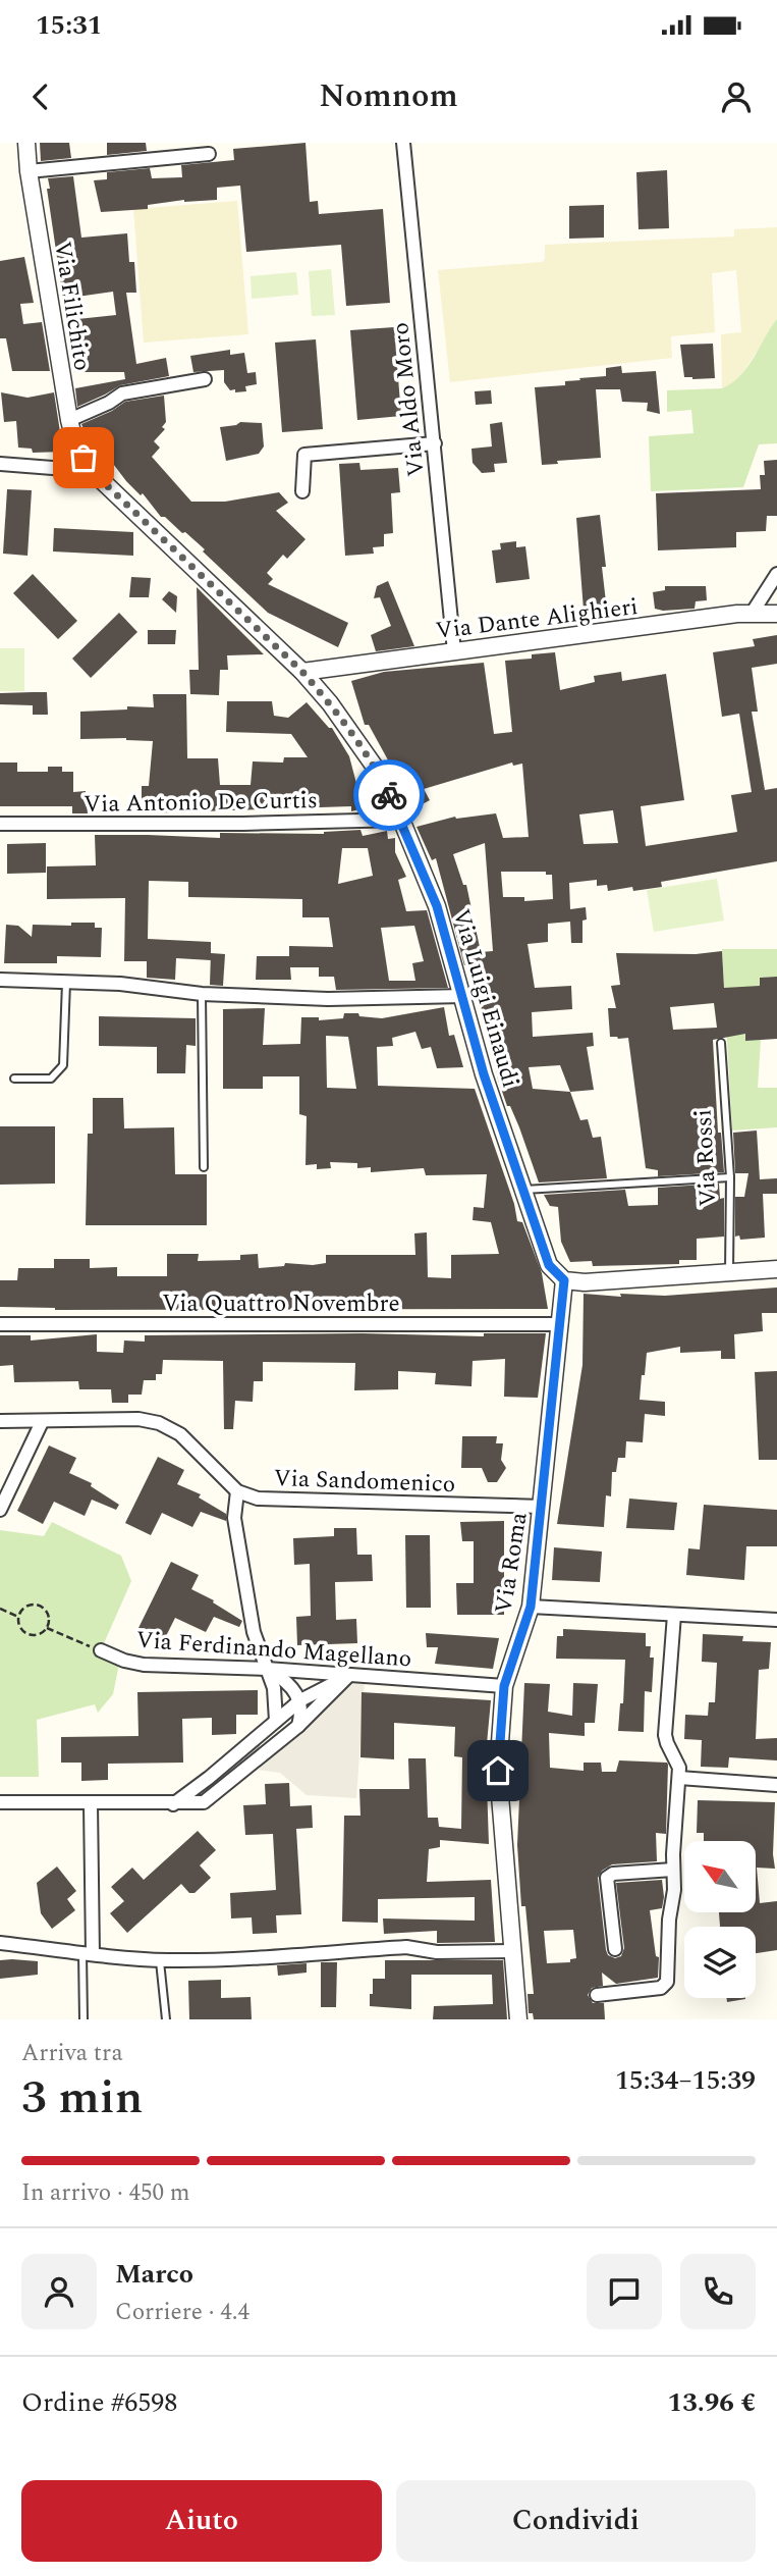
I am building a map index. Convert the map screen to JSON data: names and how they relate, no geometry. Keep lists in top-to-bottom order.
{
  "streets": {
    "street": [
      "Via Filichito",
      "Via Aldo Moro",
      "Via Dante Alighieri",
      "Via Antonio De Curtis",
      "Via Luigi Einaudi",
      "Via Quattro Novembre",
      "Via Sandomenico",
      "Via Roma",
      "Via Ferdinando Magellano"
    ],
    "lane": ["Via Rossi"]
  },
  "crossings": [
    ["Via Filichito", "Via Luigi Einaudi"],
    ["Via Aldo Moro", "Via Dante Alighieri"],
    ["Via Dante Alighieri", "Via Luigi Einaudi"],
    ["Via Antonio De Curtis", "Via Luigi Einaudi"],
    ["Via Luigi Einaudi", "Via Roma"],
    ["Via Quattro Novembre", "Via Roma"],
    ["Via Sandomenico", "Via Roma"],
    ["Via Roma", "Via Ferdinando Magellano"]
  ],
  "north": "top left",
  "page": {
    "status": "15:31",
    "header": "Nomnom",
    "heading": ["3 min", "Arriva tra", "15:34–15:39"],
    "panel": [
      "Marco",
      "Corriere · 4.4",
      "Ordine #6598",
      "13.96 €"
    ],
    "bar": "In arrivo · 450 m",
    "buttons": ["Aiuto", "Condividi"]
  }
}
